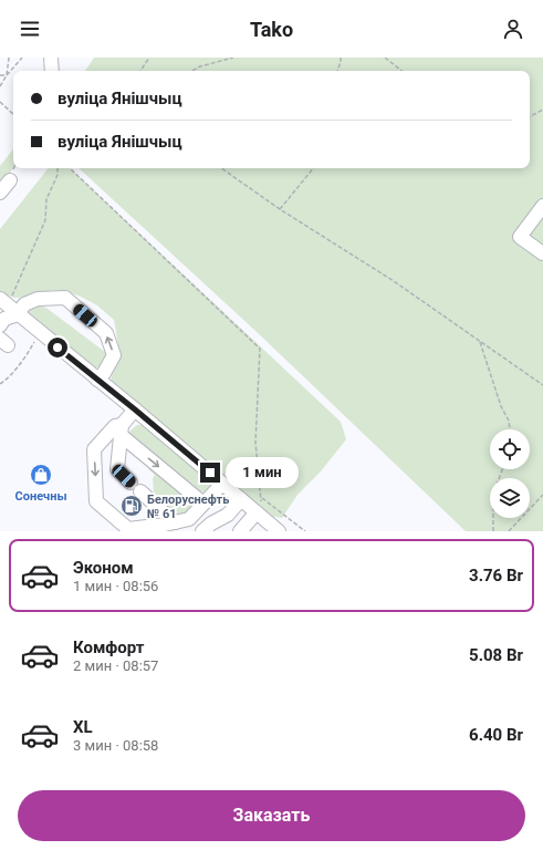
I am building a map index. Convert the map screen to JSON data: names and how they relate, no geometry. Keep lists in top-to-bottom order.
{
  "places": {
    "shop": ["Сонечны"],
    "fuel station": ["Белоруснефть № 61"]
  },
  "page": {
    "header": "Tako",
    "banner": ["вуліца Янішчыц", "вуліца Янішчыц"],
    "bubble": "1 мин",
    "list": [
      {
        "name": "Эконом",
        "note": "1 мин · 08:56",
        "value": "3.76 Br"
      },
      {
        "name": "Комфорт",
        "note": "2 мин · 08:57",
        "value": "5.08 Br"
      },
      {
        "name": "XL",
        "note": "3 мин · 08:58",
        "value": "6.40 Br"
      }
    ],
    "buttons": "Заказать"
  }
}
